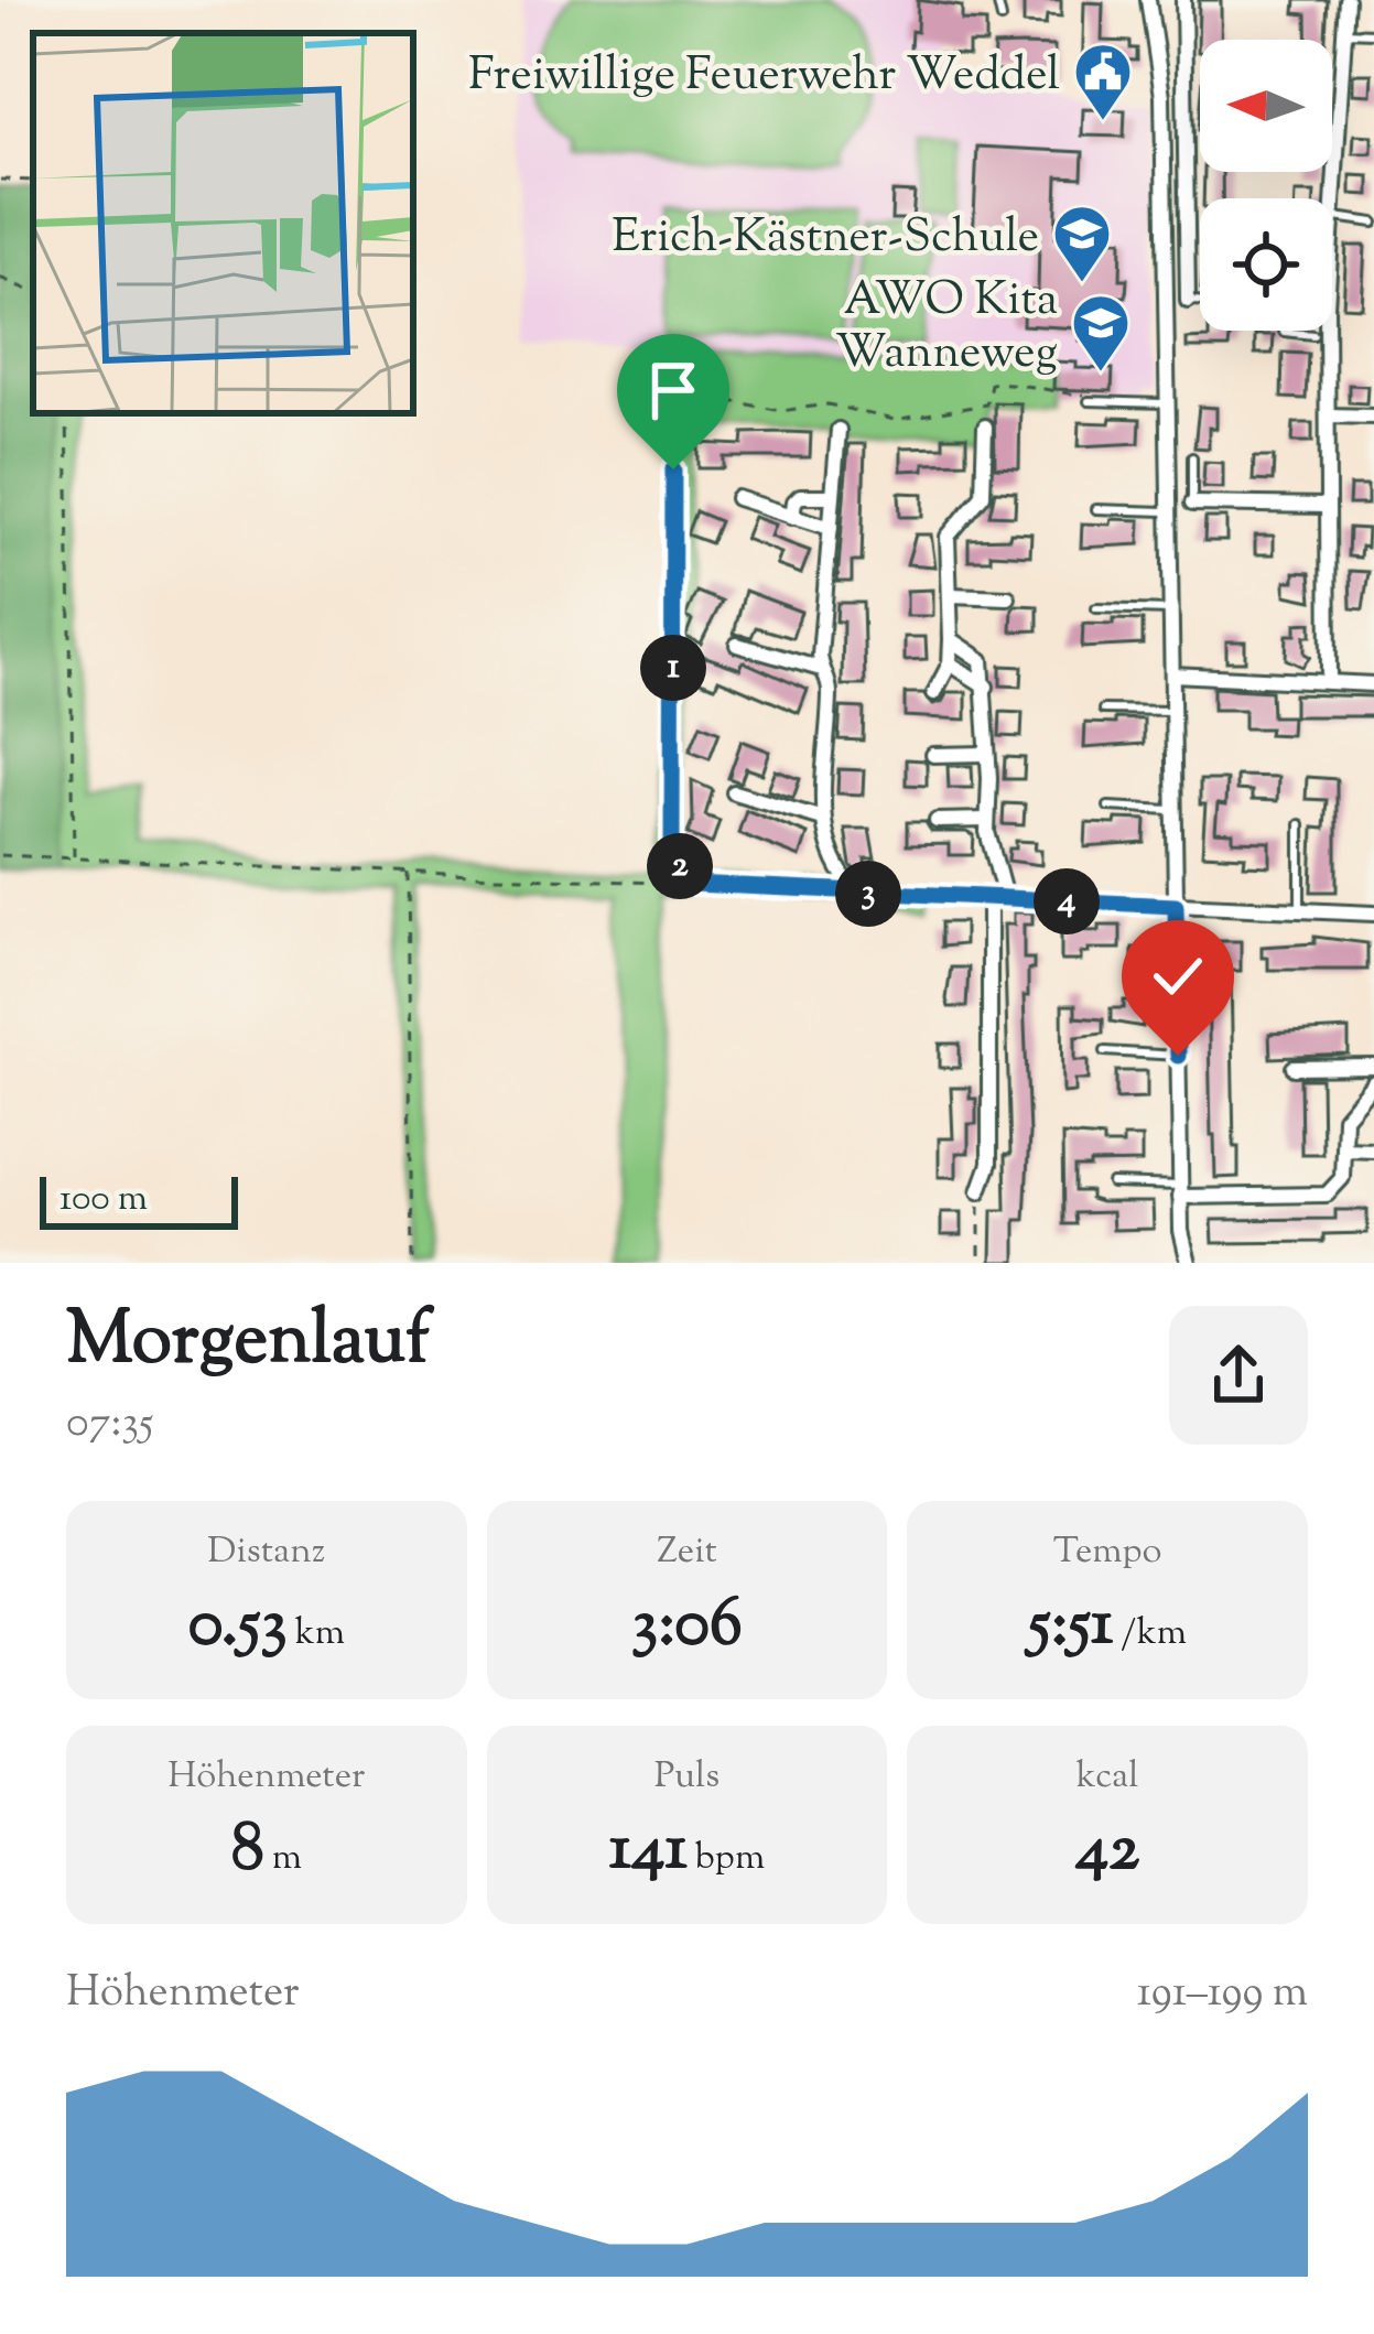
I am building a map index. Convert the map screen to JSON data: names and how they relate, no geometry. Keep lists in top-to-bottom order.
{
  "places": {
    "public building": ["Freiwillige Feuerwehr Weddel"],
    "school or university": ["Erich-Kästner-Schule", "AWO Kita Wanneweg"]
  },
  "scale_bar": "100 m",
  "north": "left",
  "page": {
    "pins": [
      "1",
      "2",
      "3",
      "4"
    ],
    "scale": "100 m",
    "heading": ["Morgenlauf", "07:35"],
    "stats": [
      ["Distanz", "0.53 km"],
      ["Zeit", "3:06"],
      ["Tempo", "5:51 /km"],
      ["Höhenmeter", "8 m"],
      ["Puls", "141 bpm"],
      ["kcal", "42"]
    ],
    "chart": ["Höhenmeter", "191–199 m"]
  }
}
